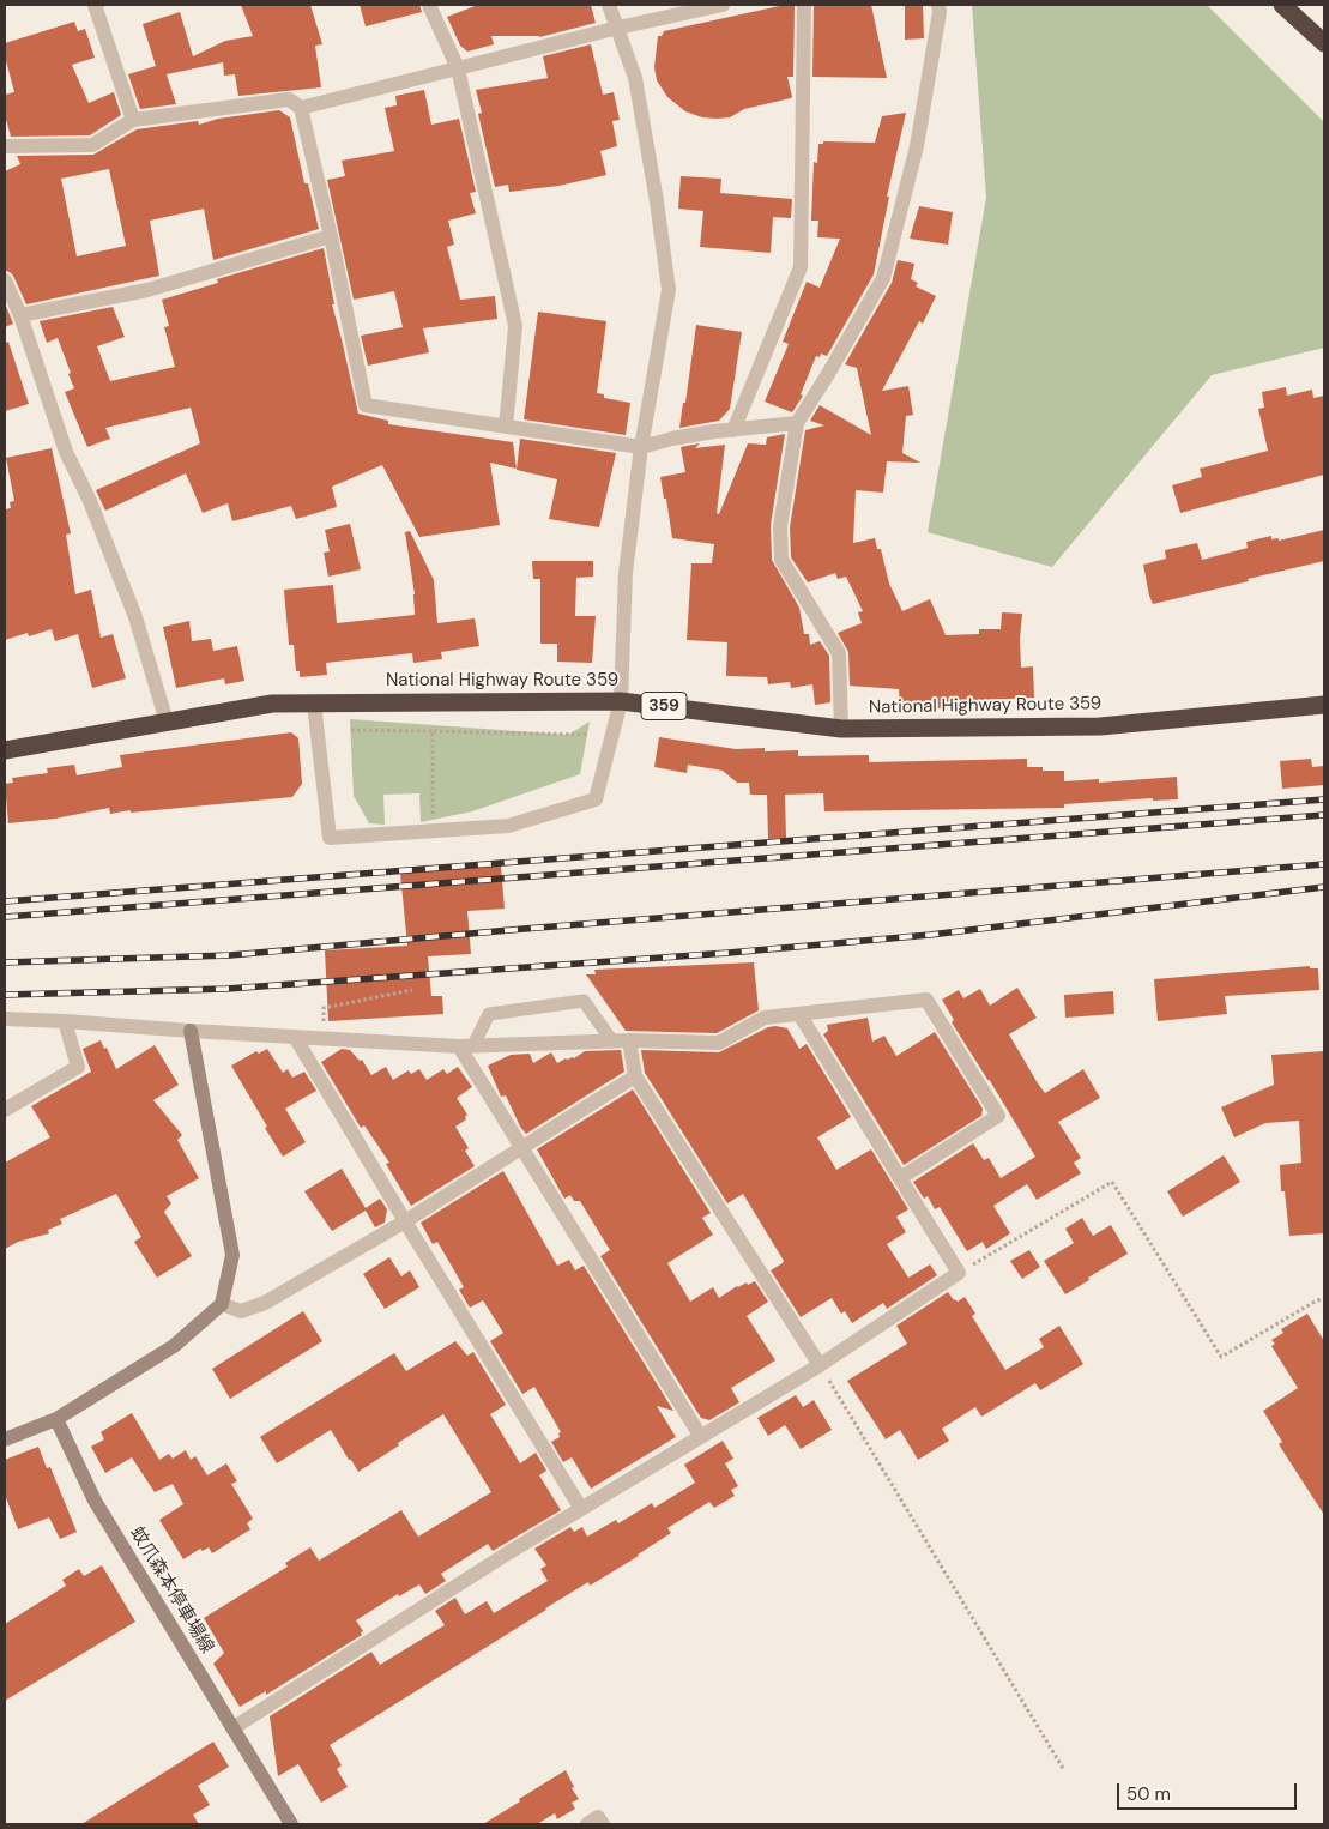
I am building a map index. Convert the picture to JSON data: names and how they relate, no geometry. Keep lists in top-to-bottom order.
{
  "streets": {
    "highway": ["National Highway Route 359", "359"],
    "main road": ["蚊爪森本停車場線"]
  },
  "scale_bar": "50 m"
}
